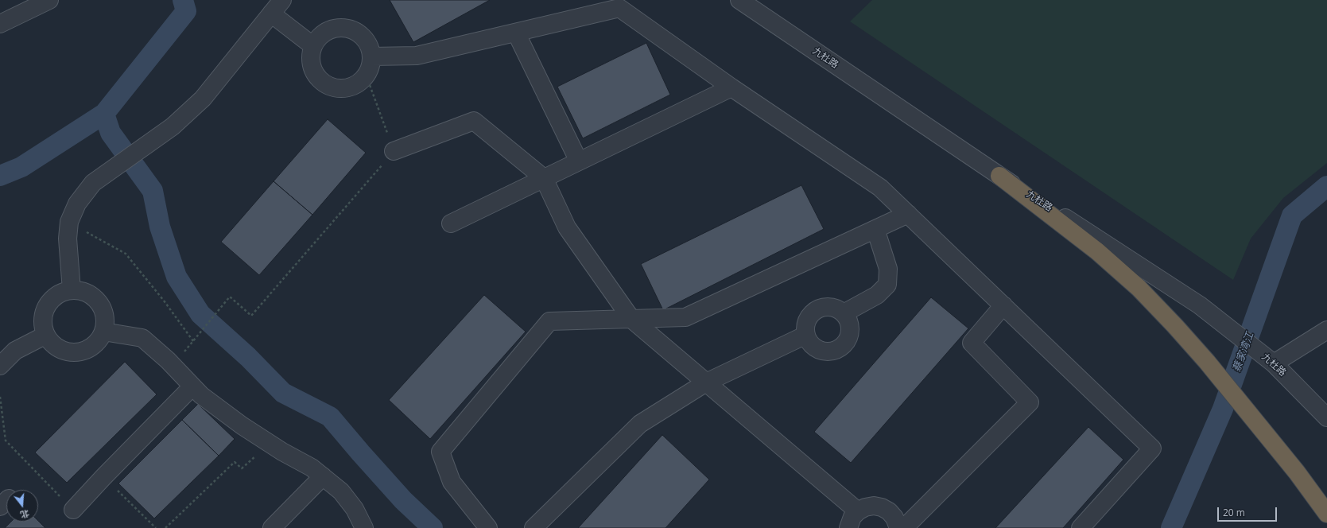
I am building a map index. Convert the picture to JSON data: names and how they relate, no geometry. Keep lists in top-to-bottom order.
{
  "streets": {
    "street": ["九杜路"]
  },
  "water": ["蔡家湾江"],
  "scale_bar": "20 m",
  "north": "bottom"
}
